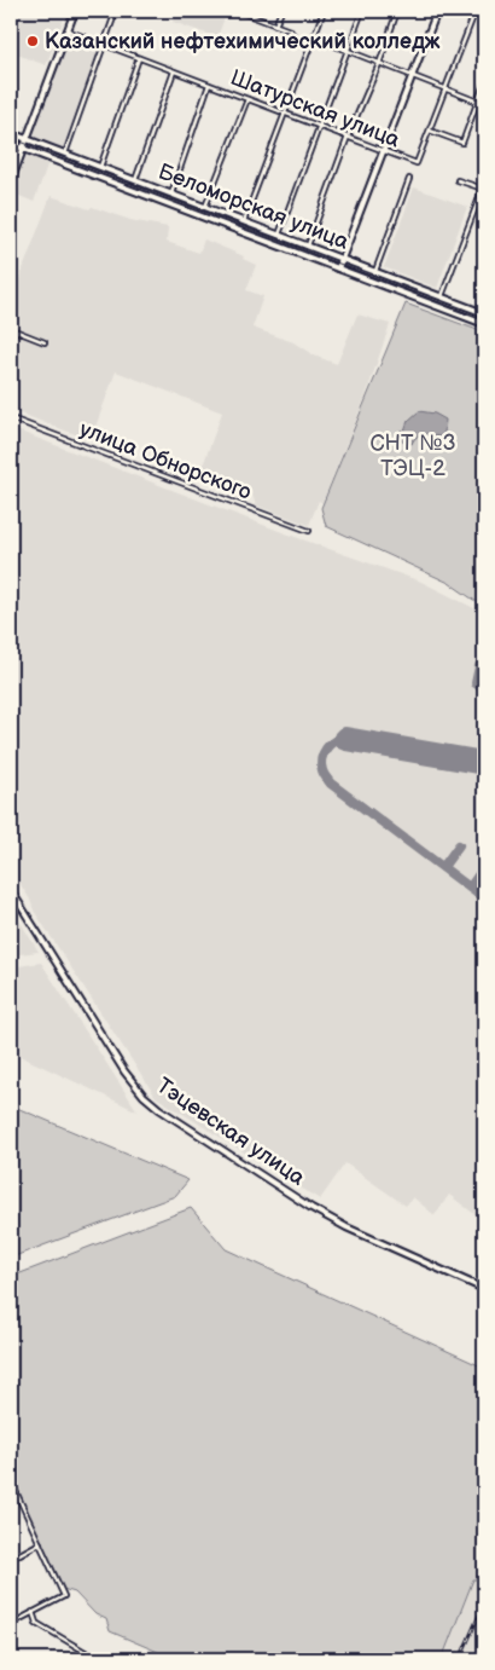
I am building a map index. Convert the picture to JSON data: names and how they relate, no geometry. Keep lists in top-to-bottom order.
{
  "streets": {
    "main road": ["Беломорская улица", "Тэцевская улица"],
    "street": ["Шатурская улица", "улица Обнорского"]
  },
  "parks": ["СНТ №3 ТЭЦ-2"],
  "places": ["Казанский нефтехимический колледж"]
}
